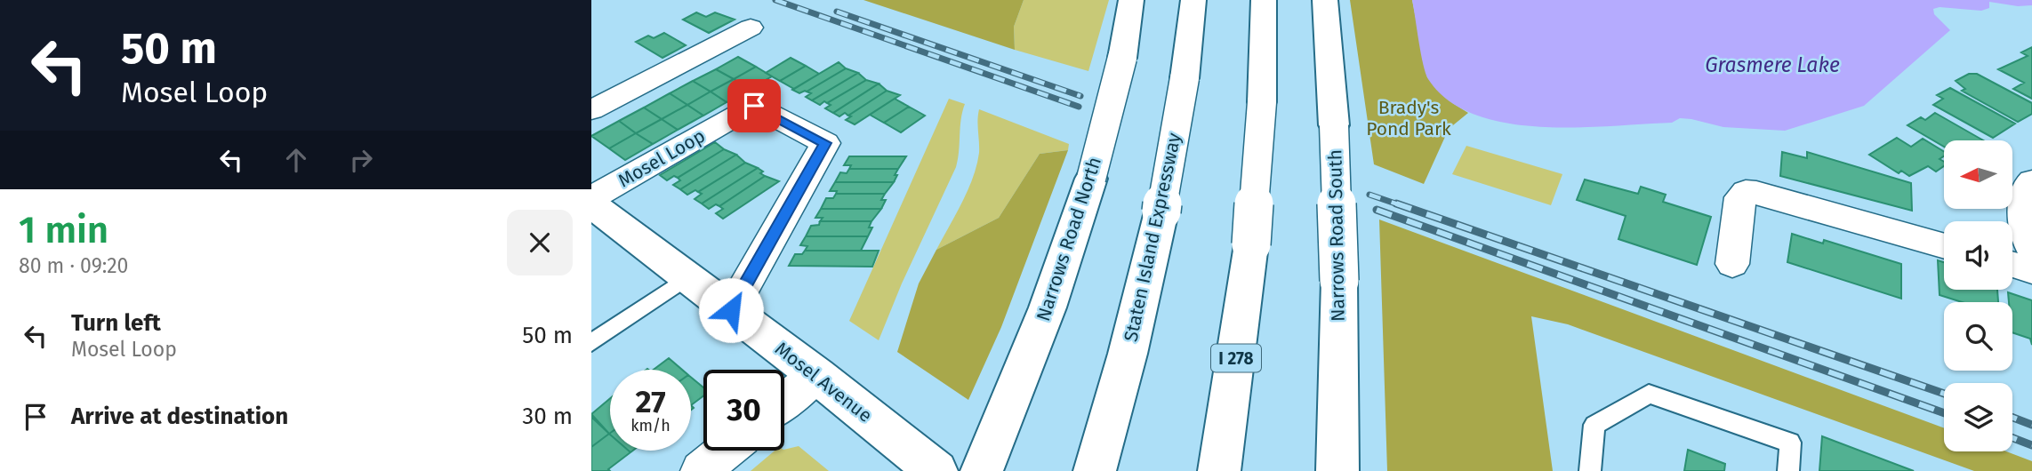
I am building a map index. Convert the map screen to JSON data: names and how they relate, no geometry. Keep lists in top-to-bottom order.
{
  "streets": {
    "main road": [
      "Narrows Road South",
      "Staten Island Expressway",
      "Narrows Road North",
      "I 278",
      "Mosel Avenue"
    ],
    "street": ["Mosel Loop"]
  },
  "crossings": [
    ["Mosel Loop", "Mosel Avenue"]
  ],
  "water": ["Grasmere Lake"],
  "parks": ["Brady's Pond Park"],
  "north": "left",
  "page": {
    "turn": ["50 m", "Mosel Loop"],
    "heading": ["1 min", "80 m · 09:20"],
    "list": [
      {
        "name": "Turn left",
        "note": "Mosel Loop",
        "value": "50 m"
      },
      {
        "name": "Arrive at destination",
        "value": "30 m"
      }
    ],
    "speed": "27 km/h",
    "limit": "30"
  }
}
